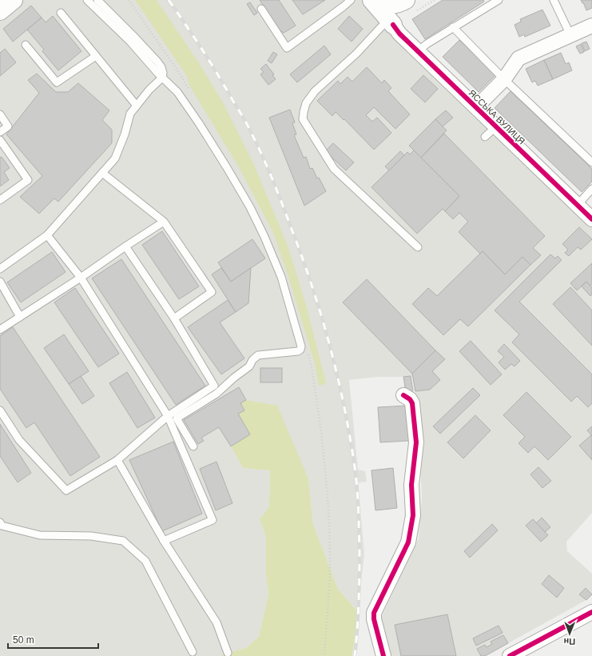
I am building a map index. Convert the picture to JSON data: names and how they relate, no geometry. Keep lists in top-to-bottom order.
{
  "streets": {
    "street": ["ЯССЬКА ВУЛИЦЯ"]
  },
  "scale_bar": "50 m",
  "north": "bottom"
}
